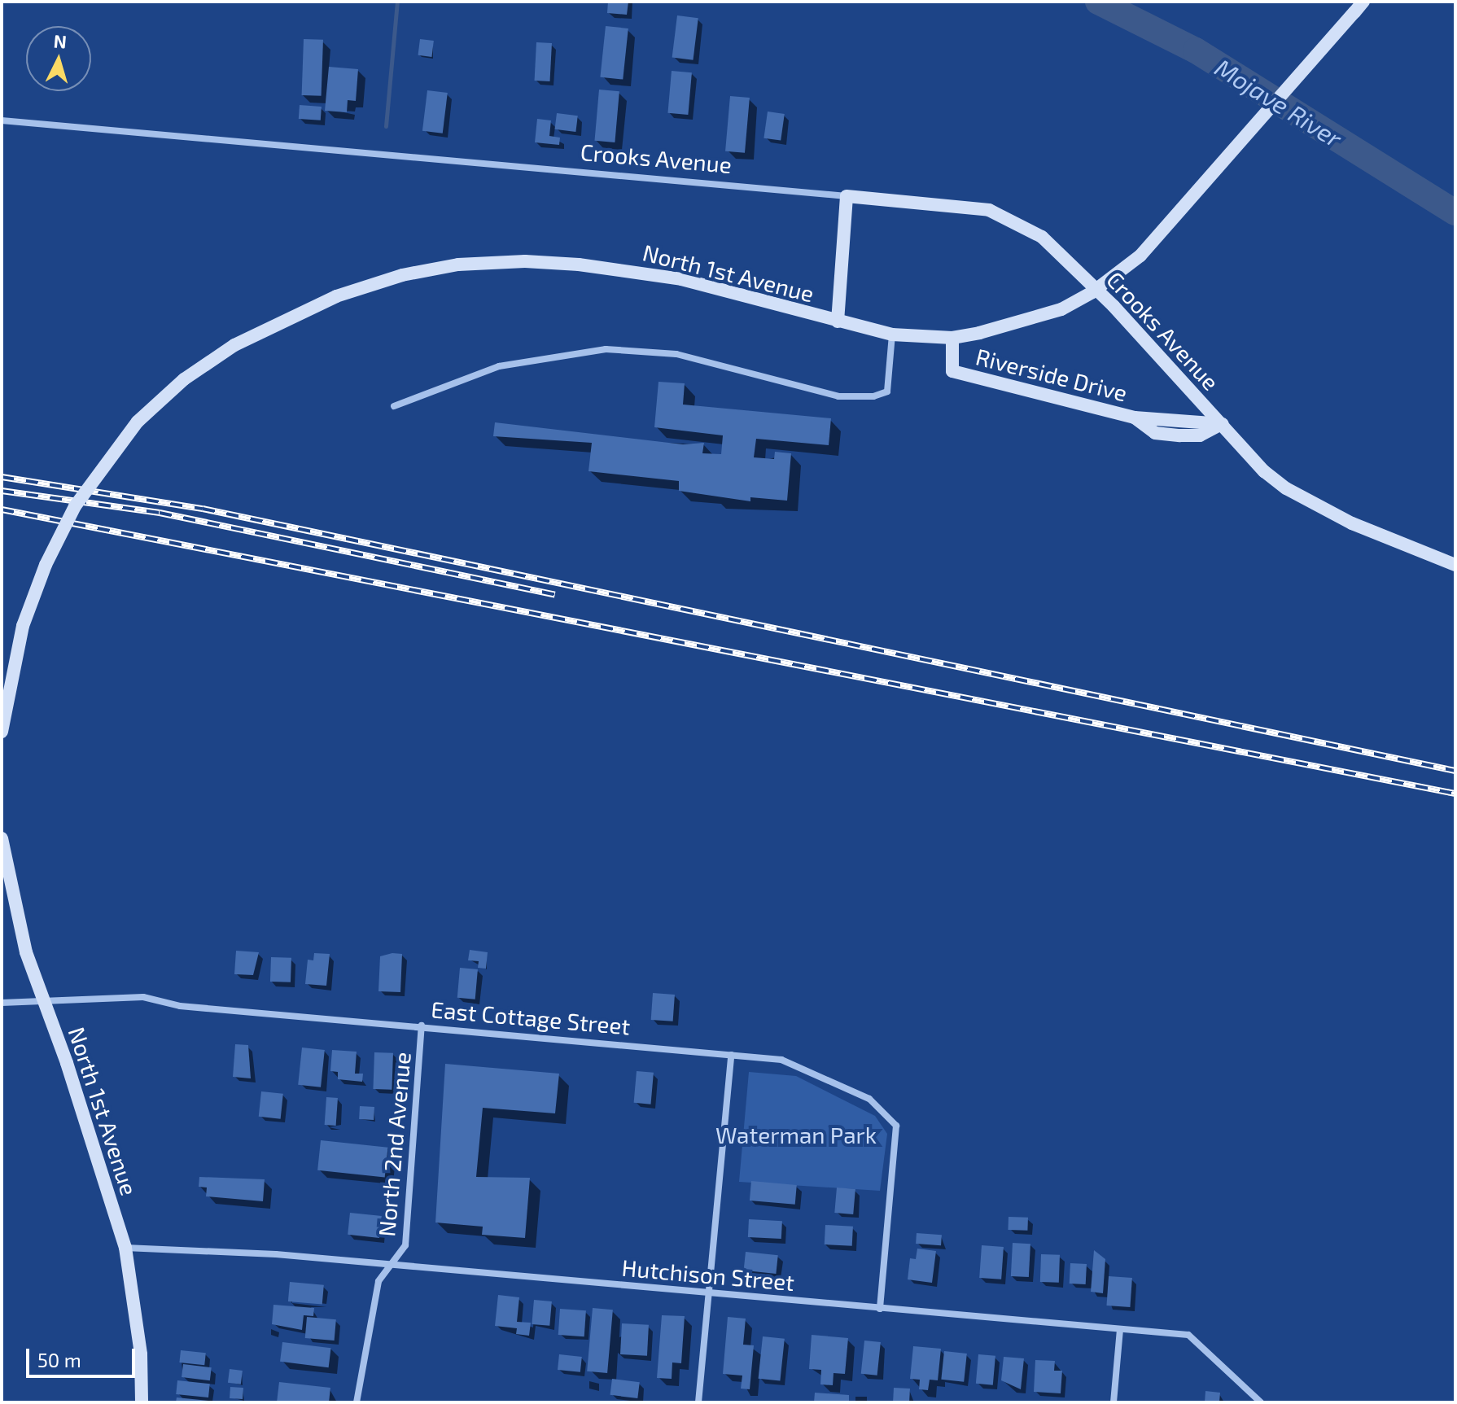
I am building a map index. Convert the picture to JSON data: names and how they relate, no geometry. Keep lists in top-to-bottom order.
{
  "streets": {
    "main road": ["Crooks Avenue", "North 1st Avenue", "Riverside Drive"],
    "street": ["East Cottage Street", "North 2nd Avenue", "Hutchison Street"]
  },
  "crossings": [
    ["Crooks Avenue", "Riverside Drive"],
    ["North 1st Avenue", "Riverside Drive"],
    ["North 1st Avenue", "Hutchison Street"],
    ["East Cottage Street", "North 2nd Avenue"],
    ["East Cottage Street", "Hutchison Street"],
    ["North 2nd Avenue", "Hutchison Street"]
  ],
  "water": ["Mojave River"],
  "parks": ["Waterman Park"],
  "scale_bar": "50 m",
  "north": "top"
}
